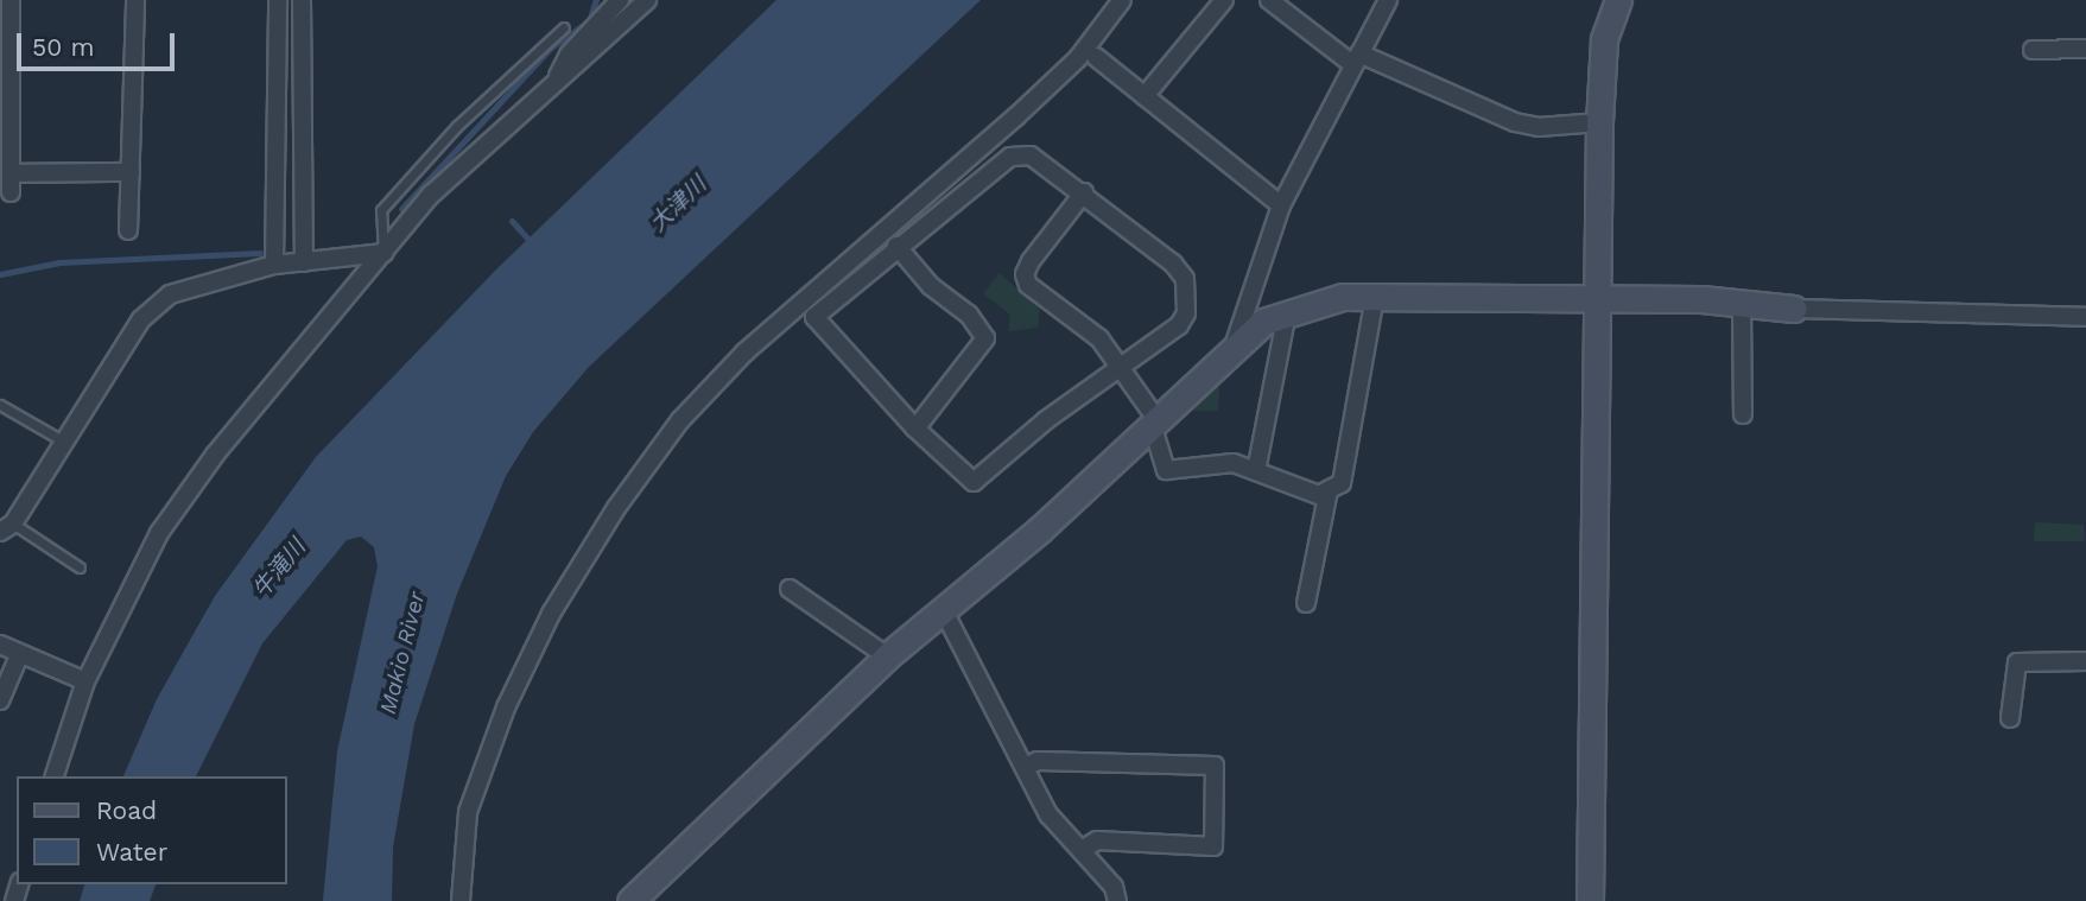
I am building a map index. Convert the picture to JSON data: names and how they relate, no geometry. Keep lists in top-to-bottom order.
{
  "water": ["大津川", "牛滝川", "Makio River"],
  "legend": ["Road", "Water"],
  "scale_bar": "50 m"
}
